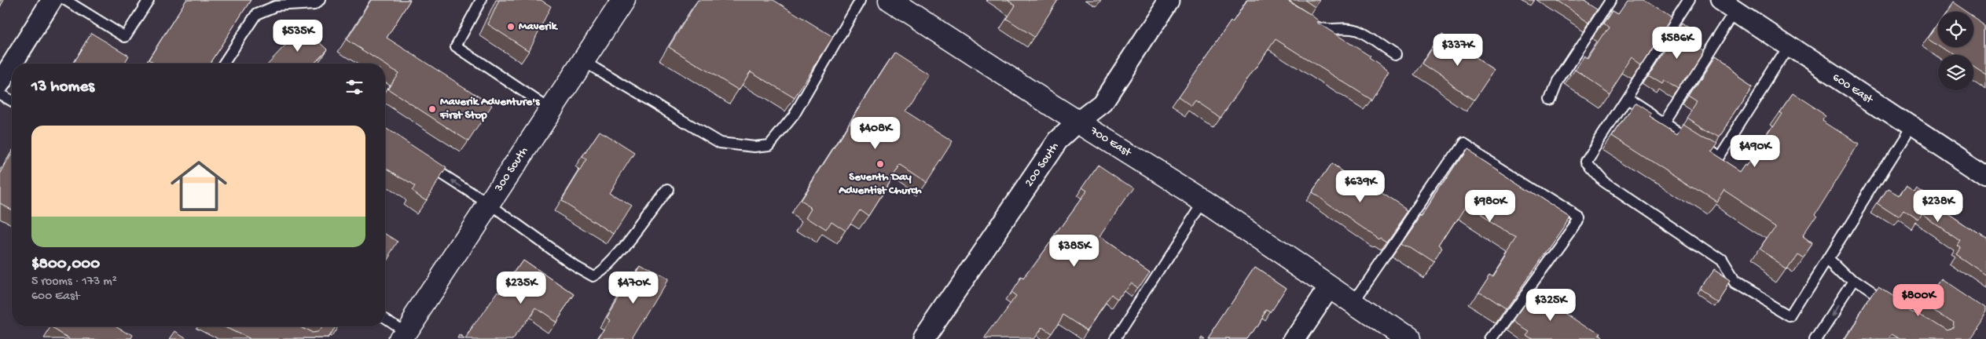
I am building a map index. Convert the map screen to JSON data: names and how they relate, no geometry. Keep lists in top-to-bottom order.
{
  "streets": {
    "street": [
      "600 East",
      "700 East",
      "200 South",
      "300 South"
    ]
  },
  "crossings": [
    ["700 East", "200 South"]
  ],
  "places": ["Maverik", "Maverik Adventure's First Stop", "Seventh Day Adventist Church"],
  "page": {
    "price": [
      "$535K",
      "$586K",
      "$337K",
      "$408K",
      "$490K",
      "$639K",
      "$980K",
      "$238K",
      "$385K",
      "$235K",
      "$470K",
      "$800K",
      "$325K"
    ],
    "heading": "13 homes",
    "list": [
      {
        "name": "$800,000",
        "note": "5 rooms · 173 m² · 600 East"
      }
    ]
  }
}
